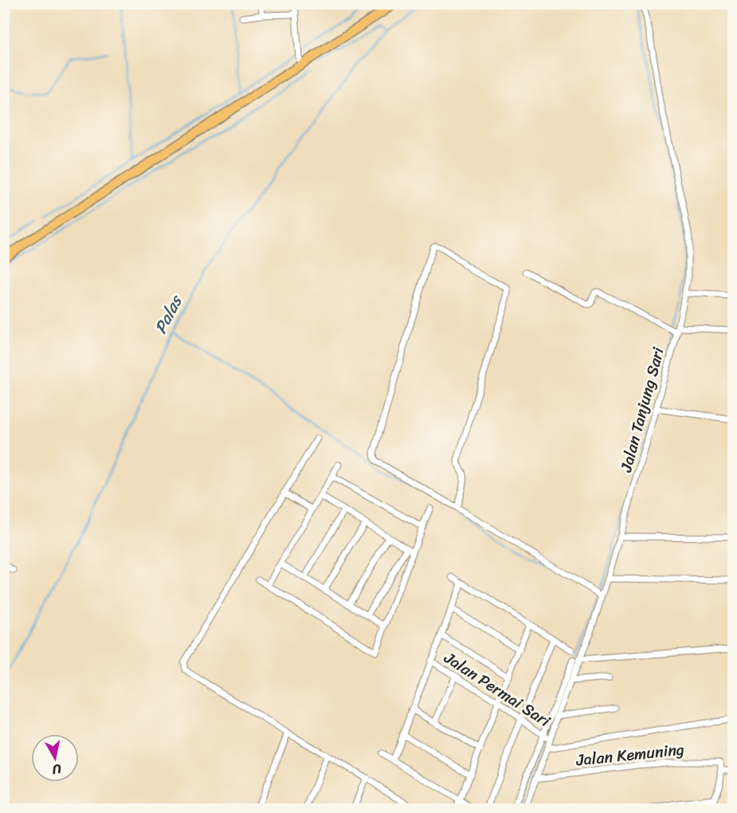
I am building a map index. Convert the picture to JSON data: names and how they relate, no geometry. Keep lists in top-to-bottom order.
{
  "streets": {
    "street": ["Jalan Tanjung Sari", "Jalan Permai Sari", "Jalan Kemuning"]
  },
  "crossings": [
    ["Jalan Tanjung Sari", "Jalan Permai Sari"],
    ["Jalan Tanjung Sari", "Jalan Kemuning"]
  ],
  "water": ["Palas"],
  "north": "bottom"
}
